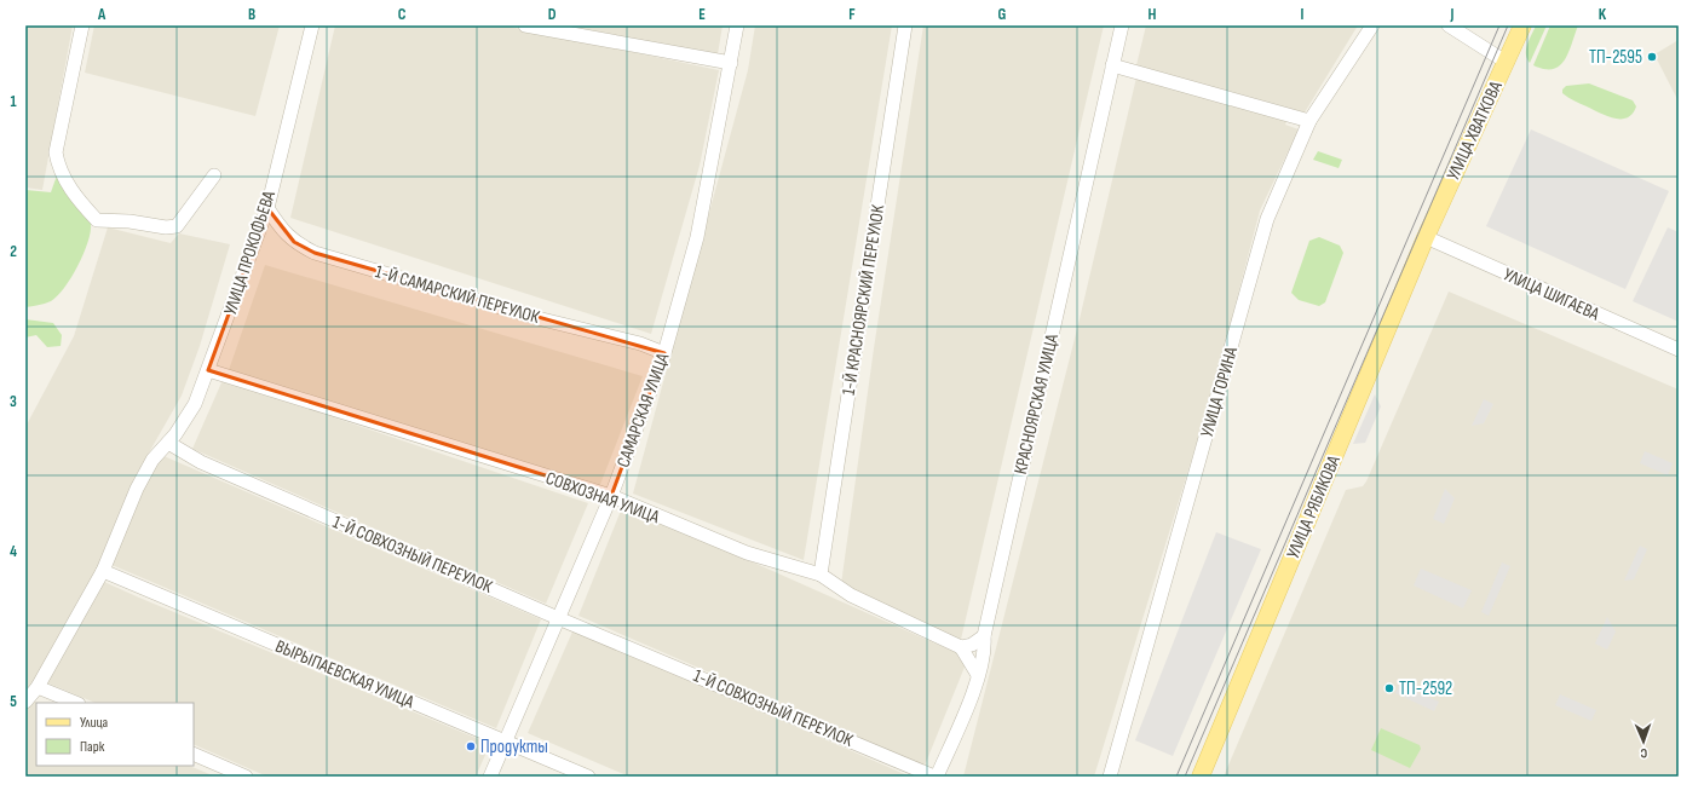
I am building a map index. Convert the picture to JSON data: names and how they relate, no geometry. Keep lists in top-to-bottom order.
{
  "streets": {
    "main road": ["УЛИЦА ХВАТКОВА", "УЛИЦА РЯБИКОВА"],
    "street": [
      "УЛИЦА ПРОКОФЬЕВА",
      "1-Й САМАРСКИЙ ПЕРЕУЛОК",
      "УЛИЦА ШИГАЕВА",
      "1-Й КРАСНОЯРСКИЙ ПЕРЕУЛОК",
      "УЛИЦА ГОРИНА",
      "КРАСНОЯРСКАЯ УЛИЦА",
      "САМАРСКАЯ УЛИЦА",
      "СОВХОЗНАЯ УЛИЦА",
      "1-Й СОВХОЗНЫЙ ПЕРЕУЛОК",
      "ВЫРЫПАЕВСКАЯ УЛИЦА"
    ]
  },
  "crossings": [
    ["УЛИЦА ХВАТКОВА", "УЛИЦА ШИГАЕВА"],
    ["УЛИЦА ХВАТКОВА", "УЛИЦА РЯБИКОВА"],
    ["УЛИЦА ПРОКОФЬЕВА", "1-Й САМАРСКИЙ ПЕРЕУЛОК"],
    ["УЛИЦА ПРОКОФЬЕВА", "СОВХОЗНАЯ УЛИЦА"],
    ["УЛИЦА ПРОКОФЬЕВА", "1-Й СОВХОЗНЫЙ ПЕРЕУЛОК"],
    ["1-Й САМАРСКИЙ ПЕРЕУЛОК", "САМАРСКАЯ УЛИЦА"],
    ["УЛИЦА ШИГАЕВА", "УЛИЦА РЯБИКОВА"],
    ["1-Й КРАСНОЯРСКИЙ ПЕРЕУЛОК", "СОВХОЗНАЯ УЛИЦА"],
    ["КРАСНОЯРСКАЯ УЛИЦА", "1-Й СОВХОЗНЫЙ ПЕРЕУЛОК"],
    ["САМАРСКАЯ УЛИЦА", "СОВХОЗНАЯ УЛИЦА"],
    ["САМАРСКАЯ УЛИЦА", "1-Й СОВХОЗНЫЙ ПЕРЕУЛОК"],
    ["САМАРСКАЯ УЛИЦА", "ВЫРЫПАЕВСКАЯ УЛИЦА"]
  ],
  "places": ["ТП-2595", "ТП-2592", "Продукты"],
  "legend": ["Улица", "Парк"],
  "north": "bottom",
  "grid": {
    "columns": [
      "A",
      "B",
      "C",
      "D",
      "E",
      "F",
      "G",
      "H",
      "I",
      "J",
      "K"
    ],
    "rows": [
      "1",
      "2",
      "3",
      "4",
      "5"
    ]
  }
}
